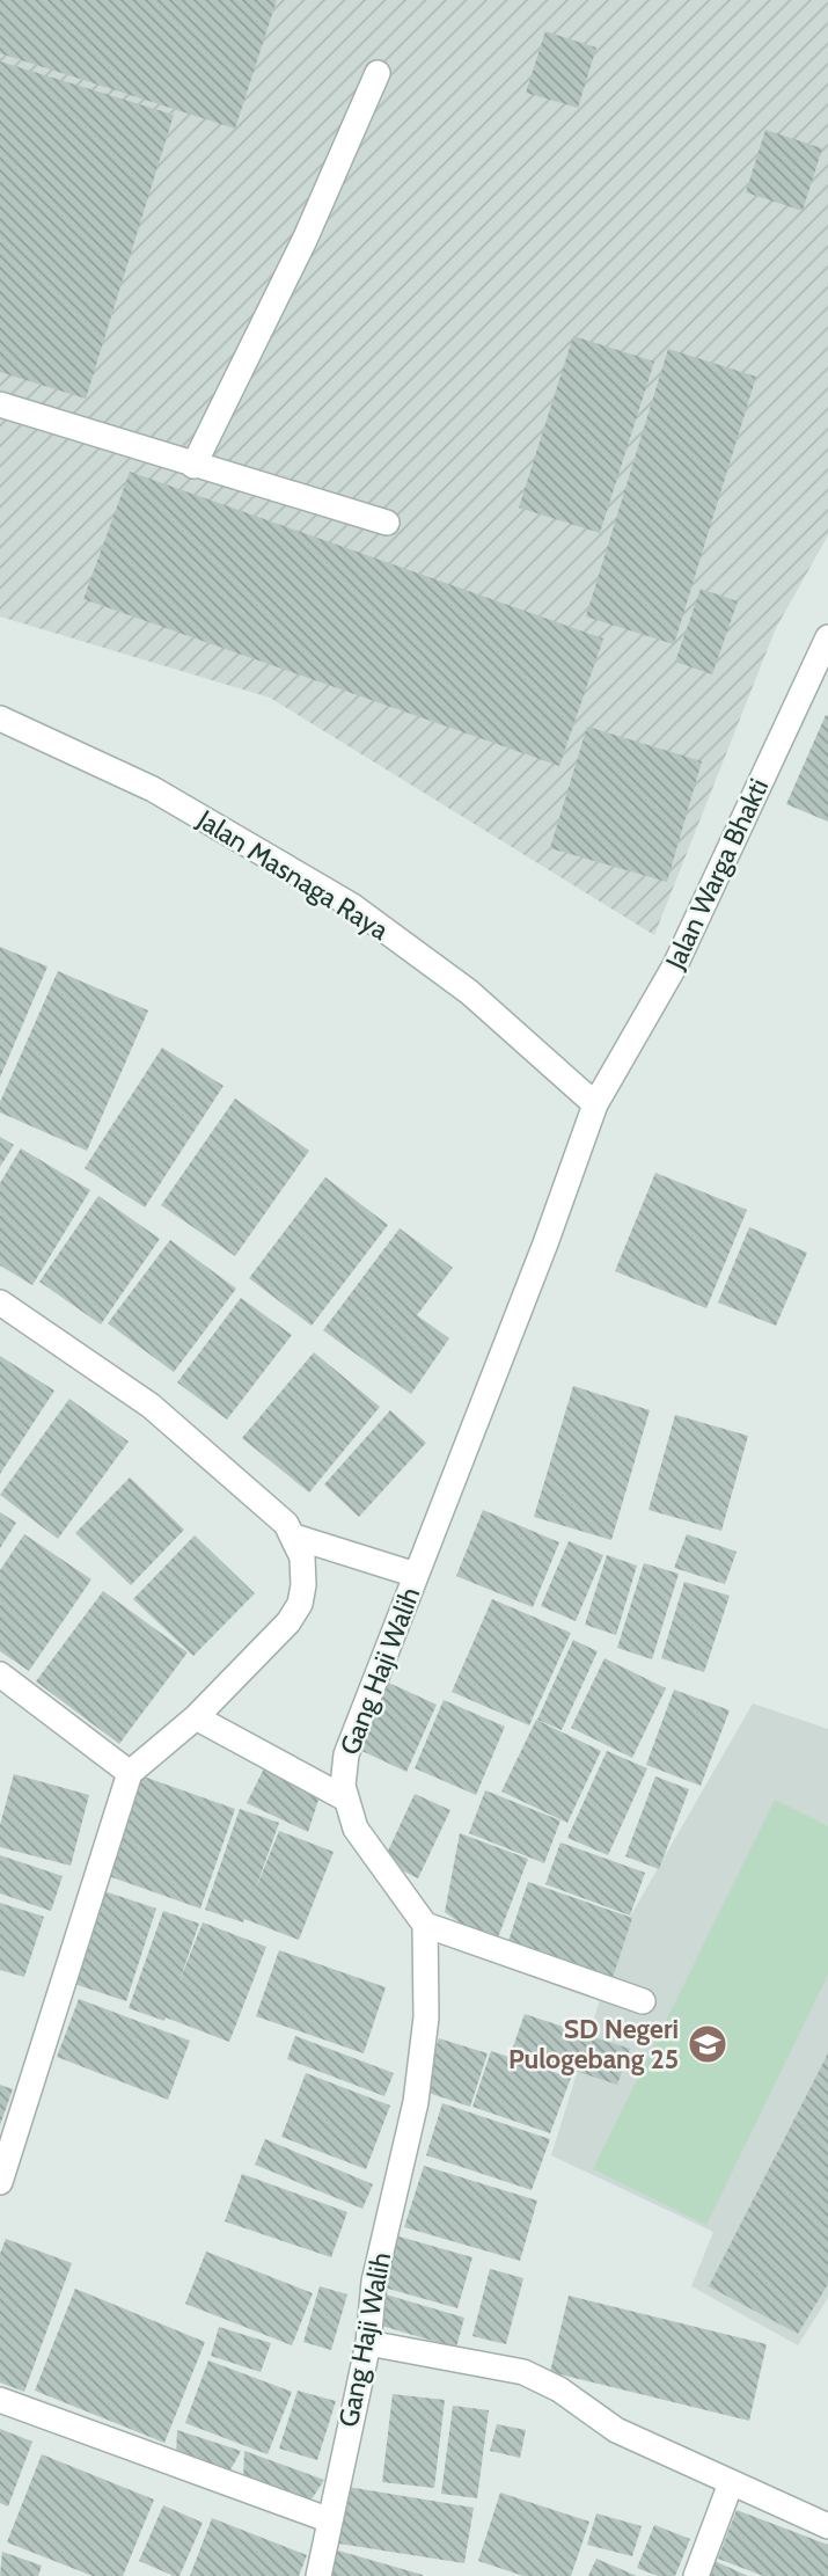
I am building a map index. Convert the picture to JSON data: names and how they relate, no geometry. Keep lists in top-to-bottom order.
{
  "streets": {
    "street": ["Jalan Warga Bhakti", "Jalan Masnaga Raya", "Gang Haji Walih"]
  },
  "crossings": [
    ["Jalan Warga Bhakti", "Jalan Masnaga Raya"],
    ["Jalan Warga Bhakti", "Gang Haji Walih"],
    ["Jalan Masnaga Raya", "Gang Haji Walih"]
  ],
  "places": {
    "school or university": ["SD Negeri Pulogebang 25"]
  }
}
